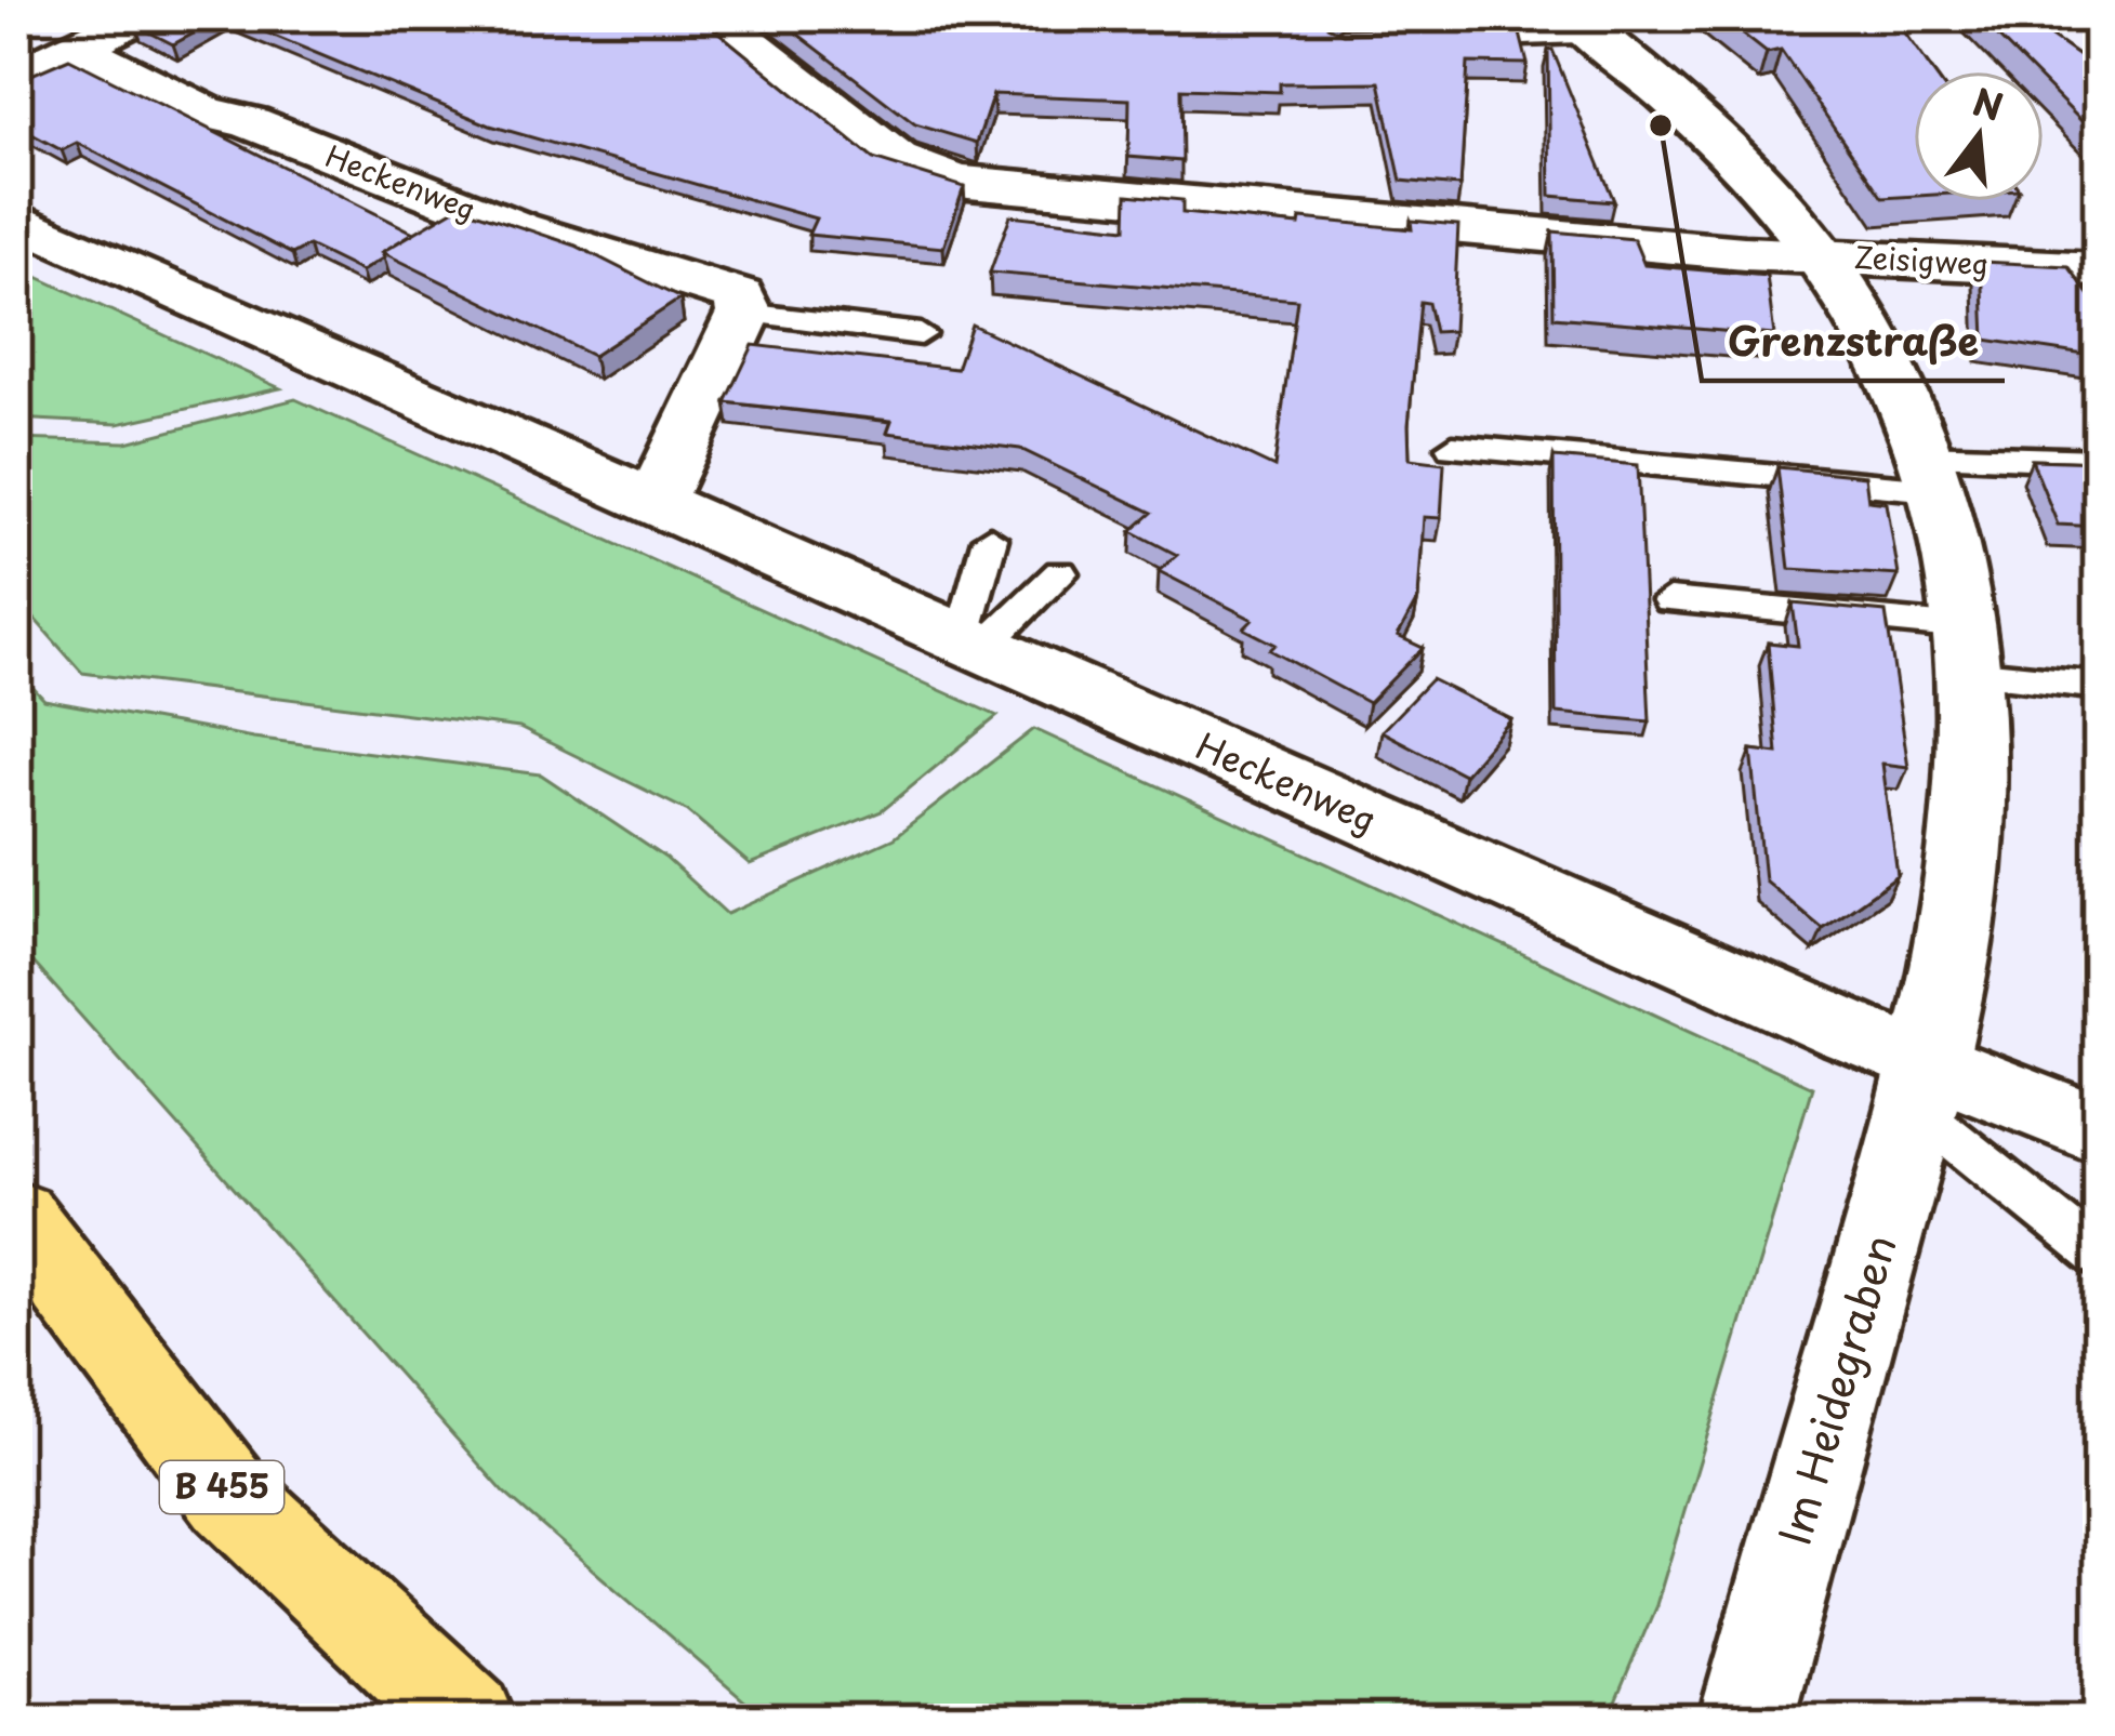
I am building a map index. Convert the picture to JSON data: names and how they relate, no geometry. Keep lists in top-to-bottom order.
{
  "streets": {
    "highway": ["B 455"],
    "street": ["Heckenweg", "Zeisigweg", "Im Heidegraben"]
  },
  "crossings": [
    ["Heckenweg", "Im Heidegraben"],
    ["Zeisigweg", "Im Heidegraben"]
  ],
  "places": ["Grenzstraße"],
  "north": "top"
}
